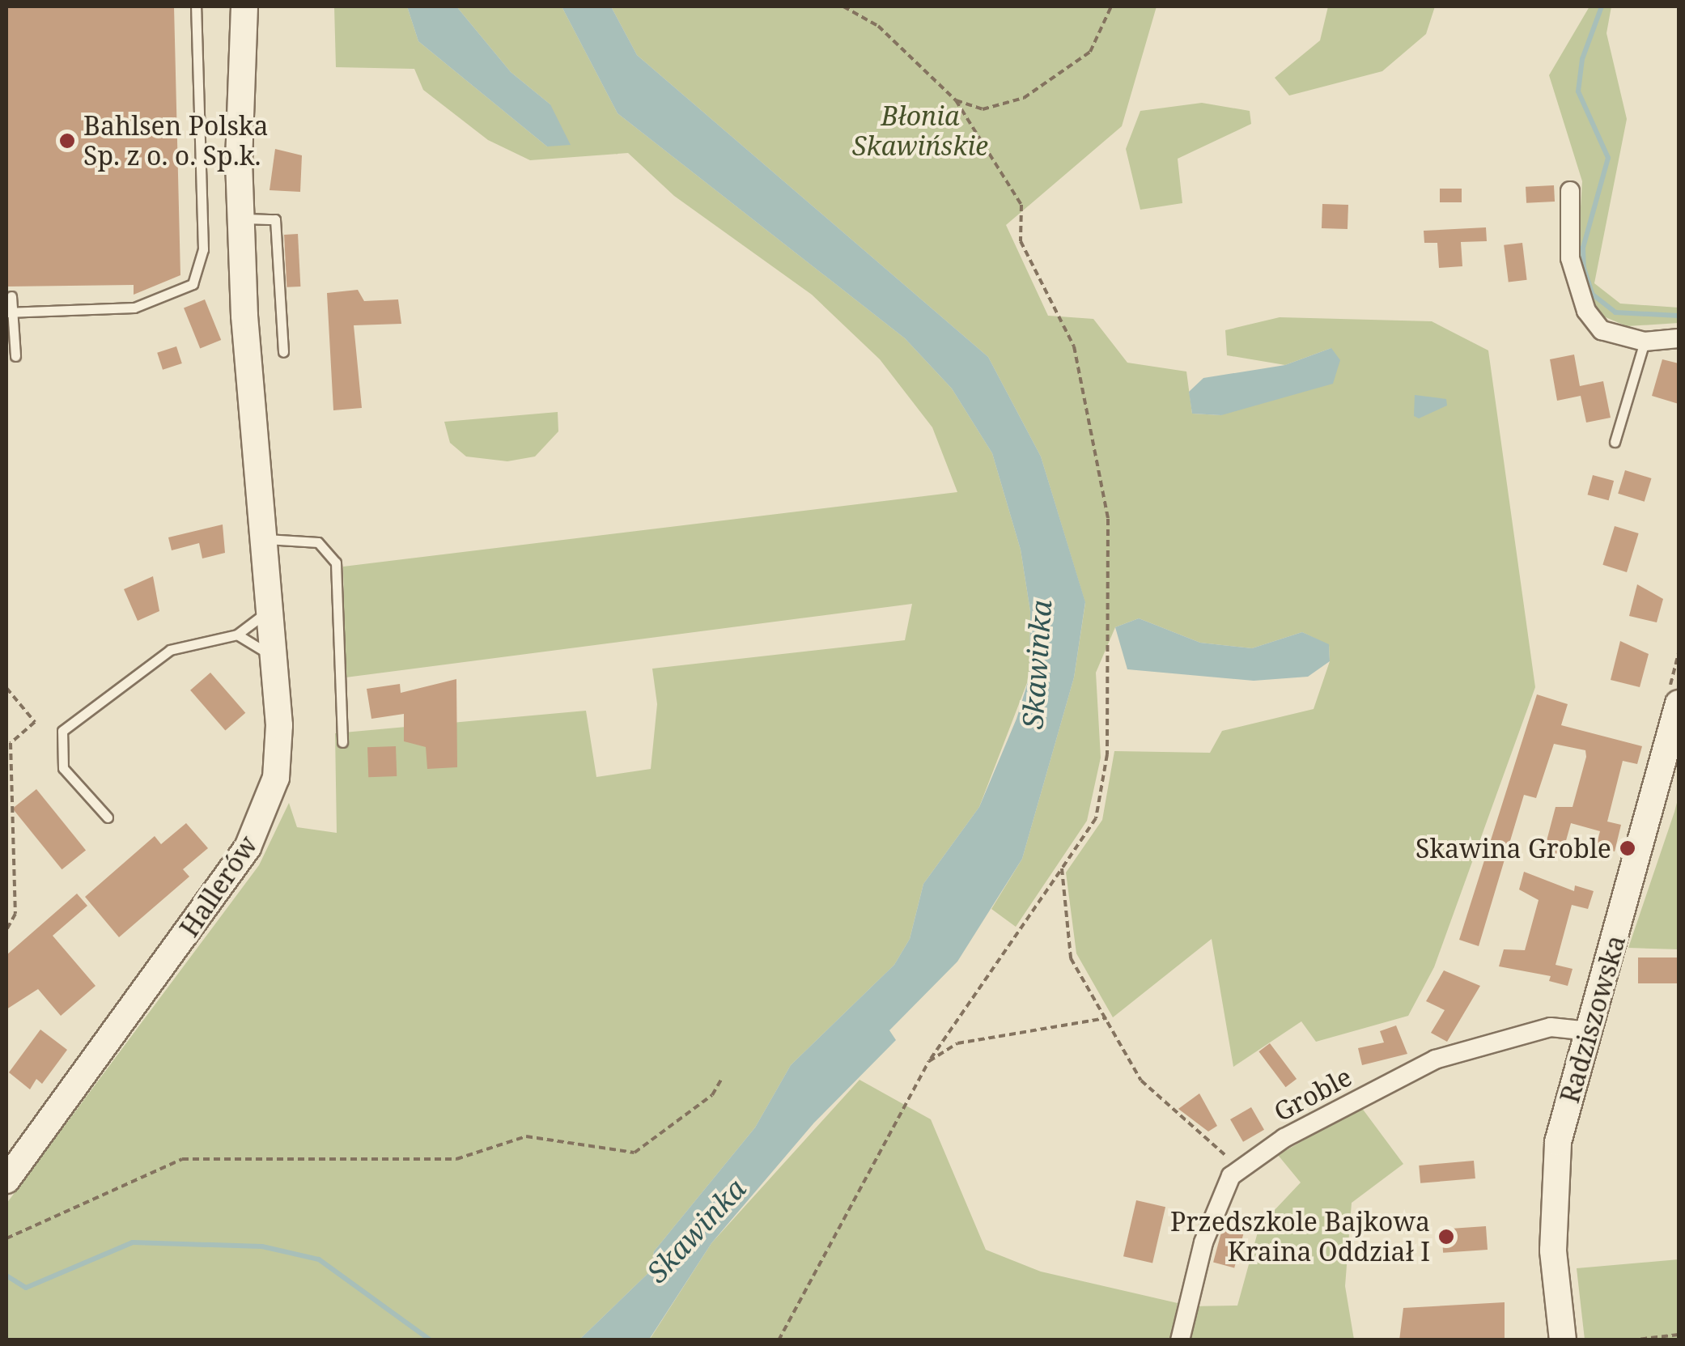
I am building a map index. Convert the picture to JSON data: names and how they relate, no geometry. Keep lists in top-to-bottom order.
{
  "streets": {
    "street": ["Hallerów", "Radziszowska", "Groble"]
  },
  "crossings": [
    ["Radziszowska", "Groble"]
  ],
  "water": ["Skawinka"],
  "parks": ["Błonia Skawińskie"],
  "places": ["Bahlsen Polska Sp. z o. o. Sp.k.", "Skawina Groble", "Przedszkole Bajkowa Kraina Oddział I"]
}
